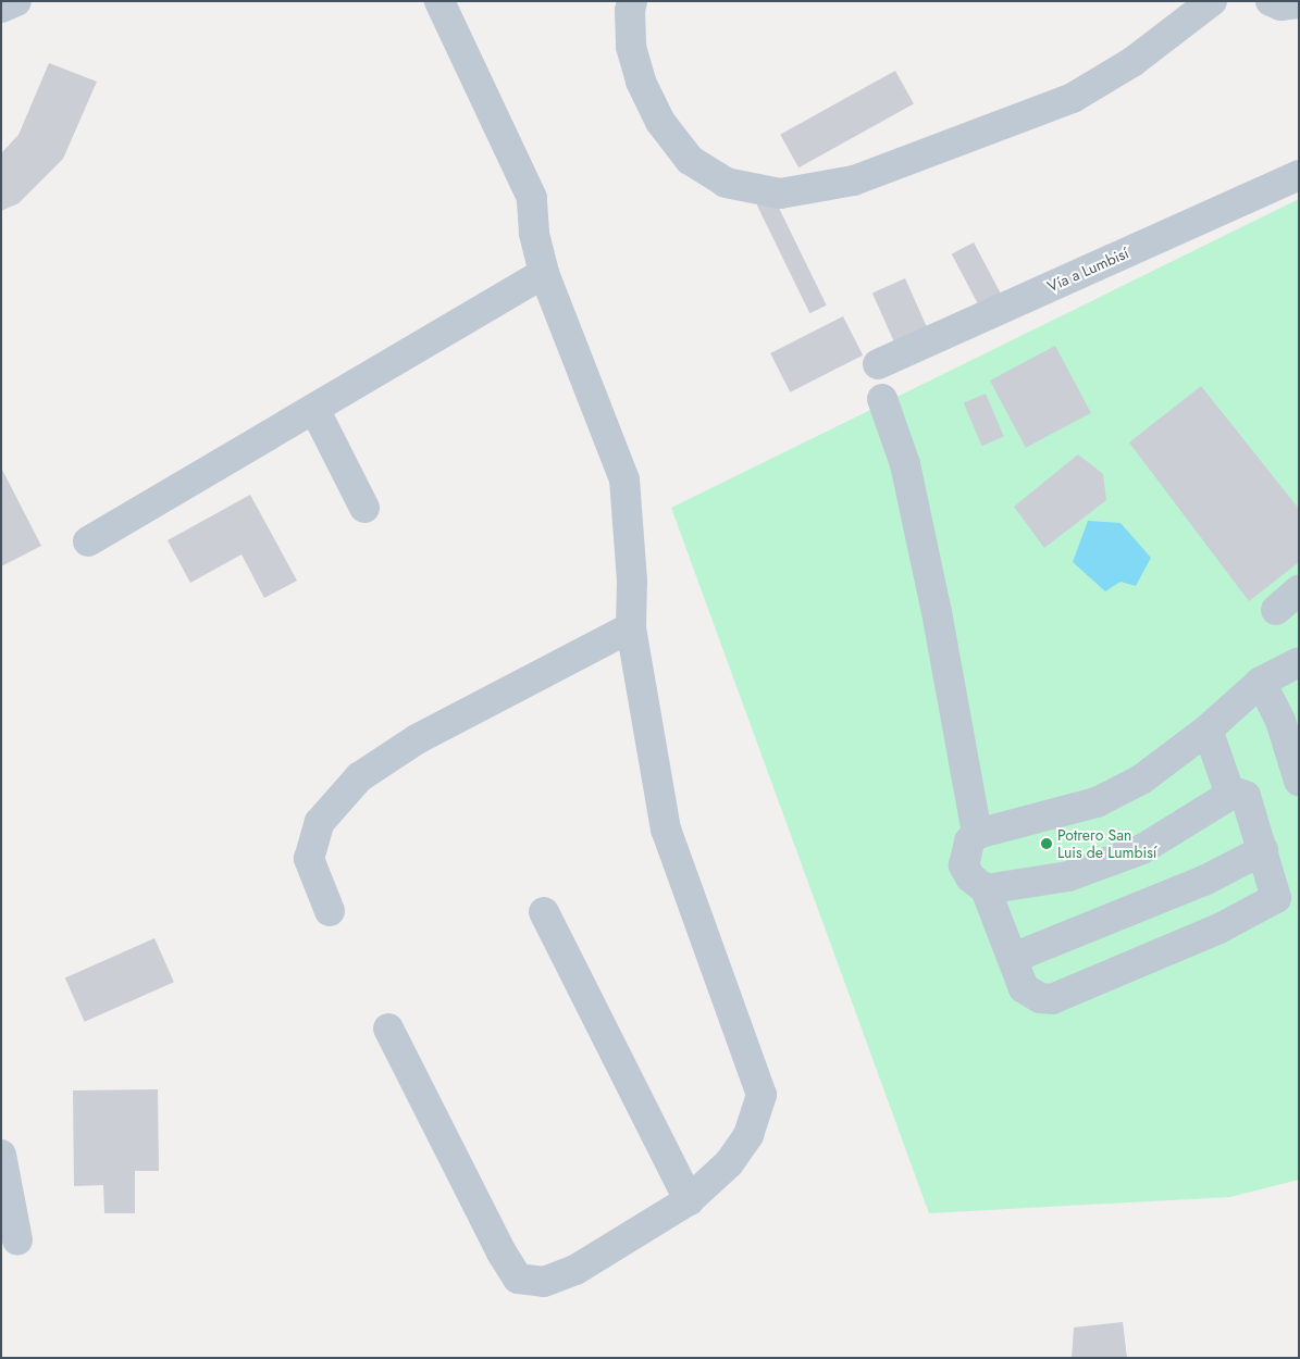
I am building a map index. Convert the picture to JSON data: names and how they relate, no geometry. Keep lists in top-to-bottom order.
{
  "streets": {
    "street": ["Vía a Lumbisí"]
  },
  "places": ["Potrero San Luis de Lumbisí"]
}
